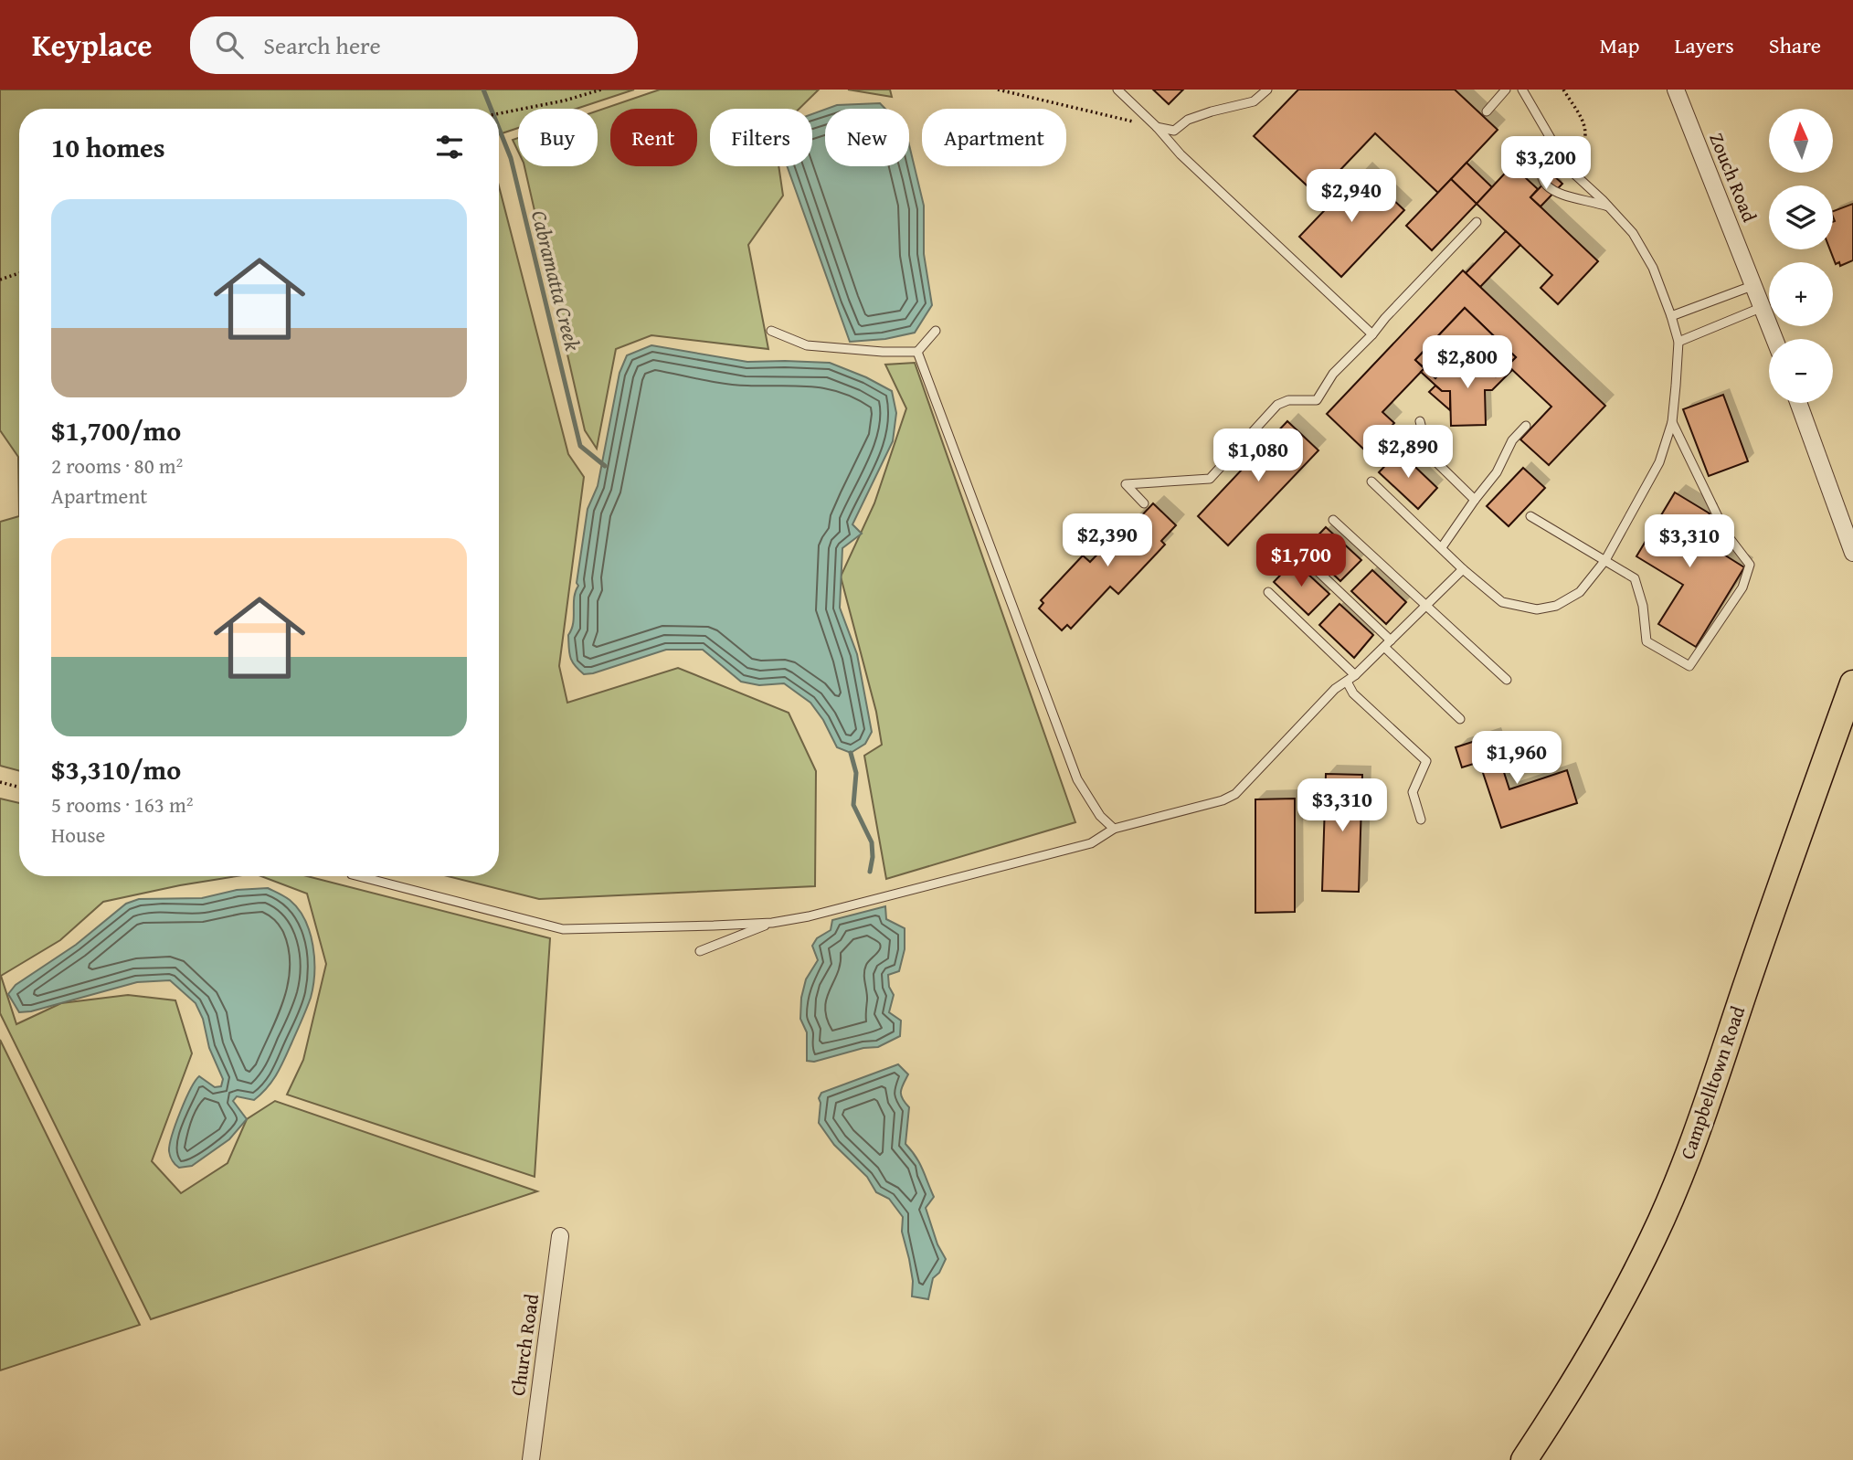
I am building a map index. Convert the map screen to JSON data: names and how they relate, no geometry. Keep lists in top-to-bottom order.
{
  "streets": {
    "main road": ["Campbelltown Road"],
    "street": ["Zouch Road", "Church Road"]
  },
  "water": ["Cabramatta Creek"],
  "north": "top",
  "page": {
    "header": "Keyplace",
    "search": "Search here",
    "nav": ["Map", "Layers", "Share"],
    "map_buttons": ["+", "−"],
    "chip": [
      "Buy",
      "Rent",
      "Filters",
      "New",
      "Apartment"
    ],
    "heading": "10 homes",
    "price": [
      "$3,200",
      "$2,940",
      "$2,800",
      "$2,890",
      "$1,080",
      "$2,390",
      "$3,310",
      "$1,700",
      "$1,960",
      "$3,310"
    ],
    "list": [
      {
        "name": "$1,700/mo",
        "note": "2 rooms · 80 m² · Apartment"
      },
      {
        "name": "$3,310/mo",
        "note": "5 rooms · 163 m² · House"
      }
    ]
  }
}
